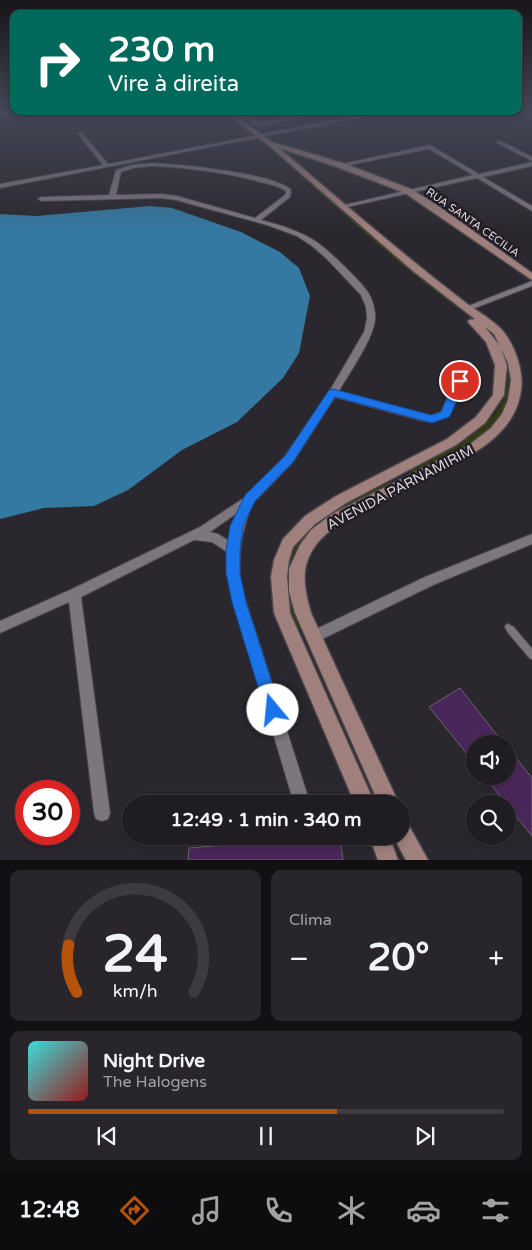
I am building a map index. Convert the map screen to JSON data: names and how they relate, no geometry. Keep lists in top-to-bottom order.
{
  "streets": {
    "street": ["RUA SANTA CECILIA", "AVENIDA PARNAMIRIM"]
  },
  "page": {
    "turn": ["230 m", "Vire à direita"],
    "limit": "30",
    "trip": "12:49 · 1 min · 340 m",
    "tile": "Clima",
    "heat": ["−", "20°", "+"],
    "song": ["Night Drive", "The Halogens"],
    "tabs": "12:48",
    "gauge": ["24", "km/h"]
  }
}
